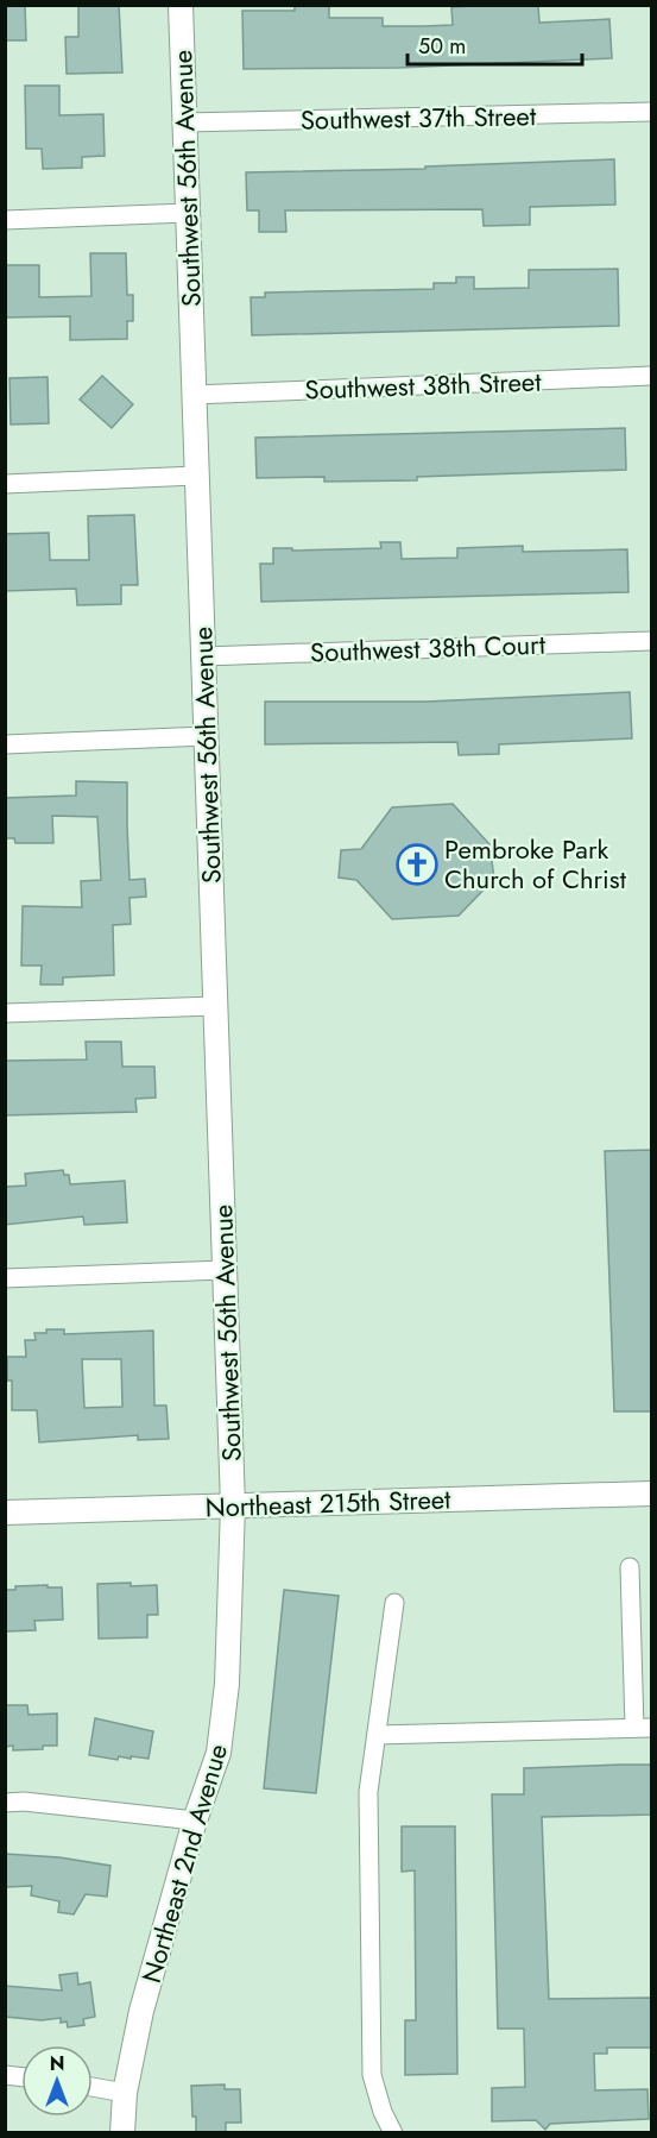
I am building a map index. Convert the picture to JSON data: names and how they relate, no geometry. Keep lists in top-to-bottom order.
{
  "streets": {
    "street": [
      "Southwest 37th Street",
      "Southwest 56th Avenue",
      "Southwest 38th Street",
      "Southwest 38th Court",
      "Northeast 215th Street",
      "Northeast 2nd Avenue"
    ]
  },
  "crossings": [
    ["Southwest 37th Street", "Southwest 56th Avenue"],
    ["Southwest 56th Avenue", "Southwest 38th Street"],
    ["Southwest 56th Avenue", "Southwest 38th Court"],
    ["Southwest 56th Avenue", "Northeast 215th Street"],
    ["Southwest 56th Avenue", "Northeast 2nd Avenue"],
    ["Northeast 215th Street", "Northeast 2nd Avenue"]
  ],
  "places": {
    "church": ["Pembroke Park Church of Christ"]
  },
  "scale_bar": "50 m",
  "north": "top"
}
